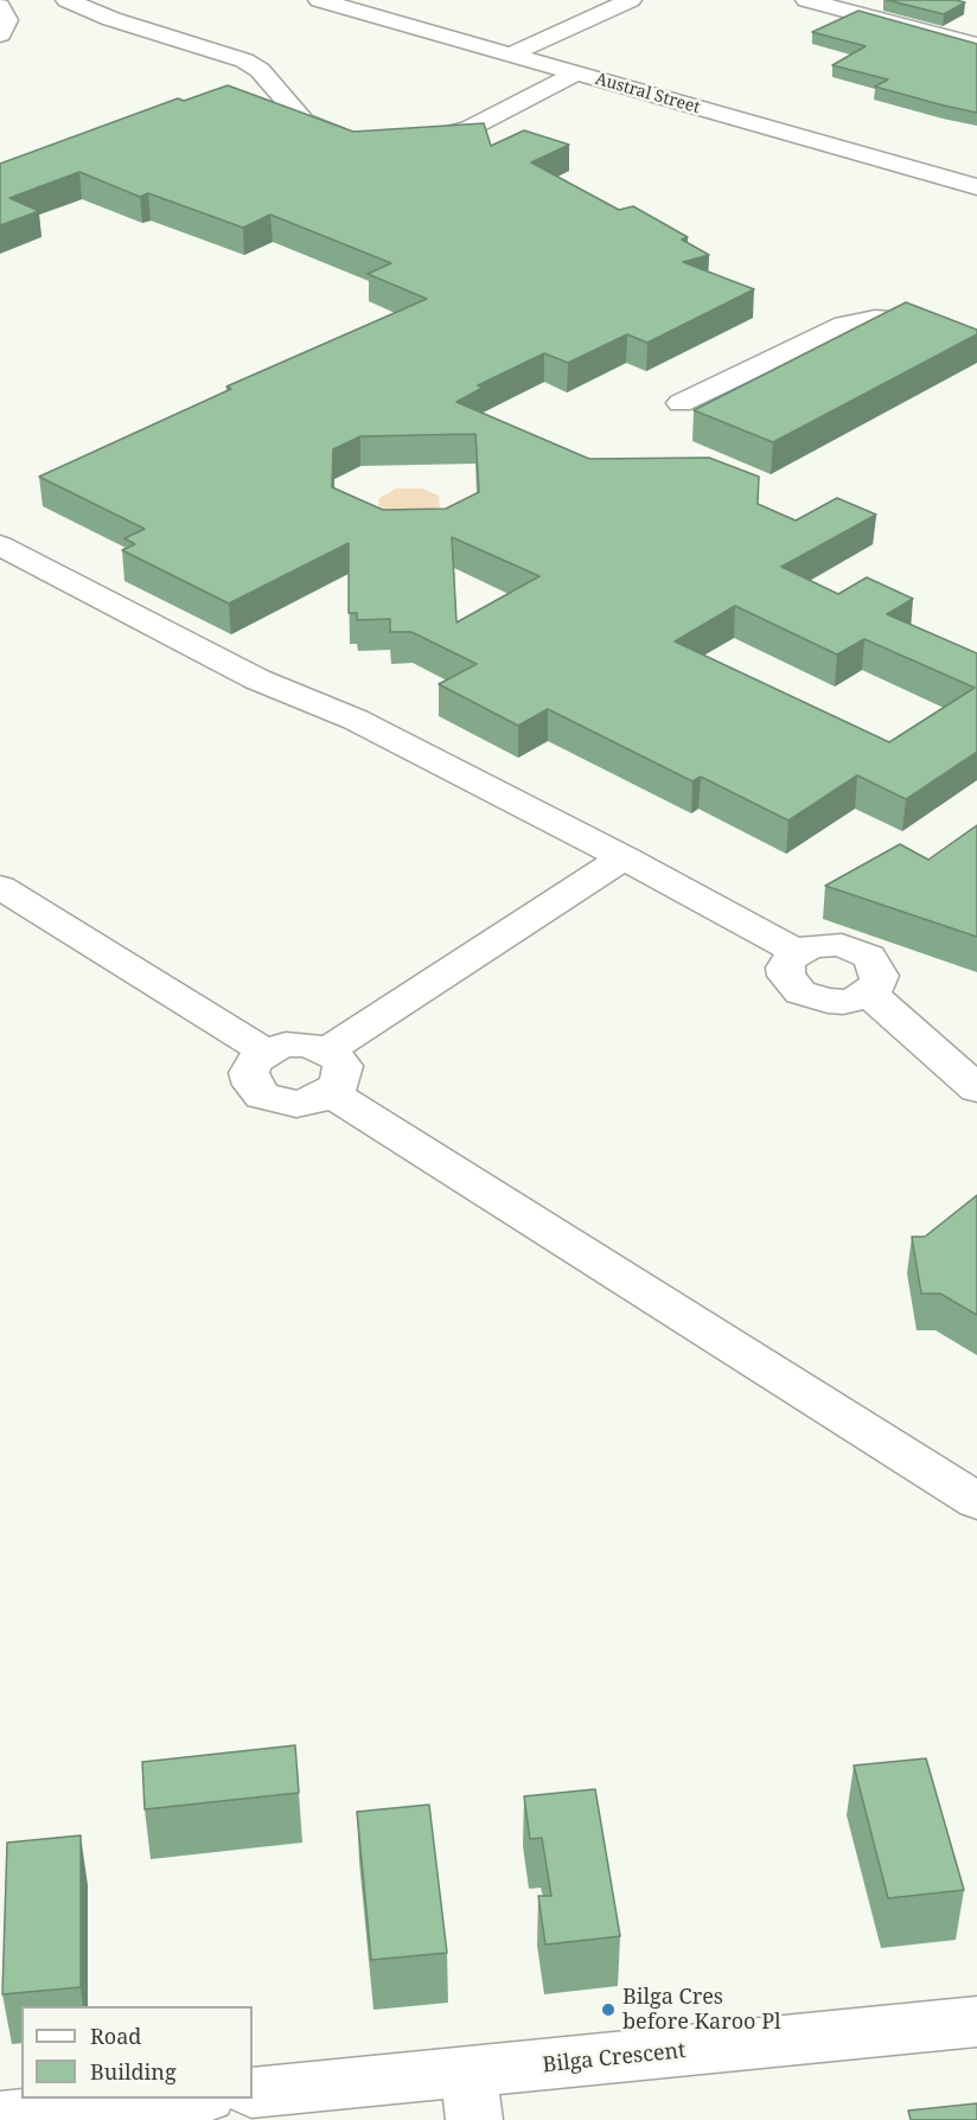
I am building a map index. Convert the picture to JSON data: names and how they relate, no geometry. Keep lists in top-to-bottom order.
{
  "streets": {
    "street": ["Austral Street", "Bilga Crescent"]
  },
  "places": ["Bilga Cres before Karoo Pl"],
  "legend": ["Road", "Building"]
}
